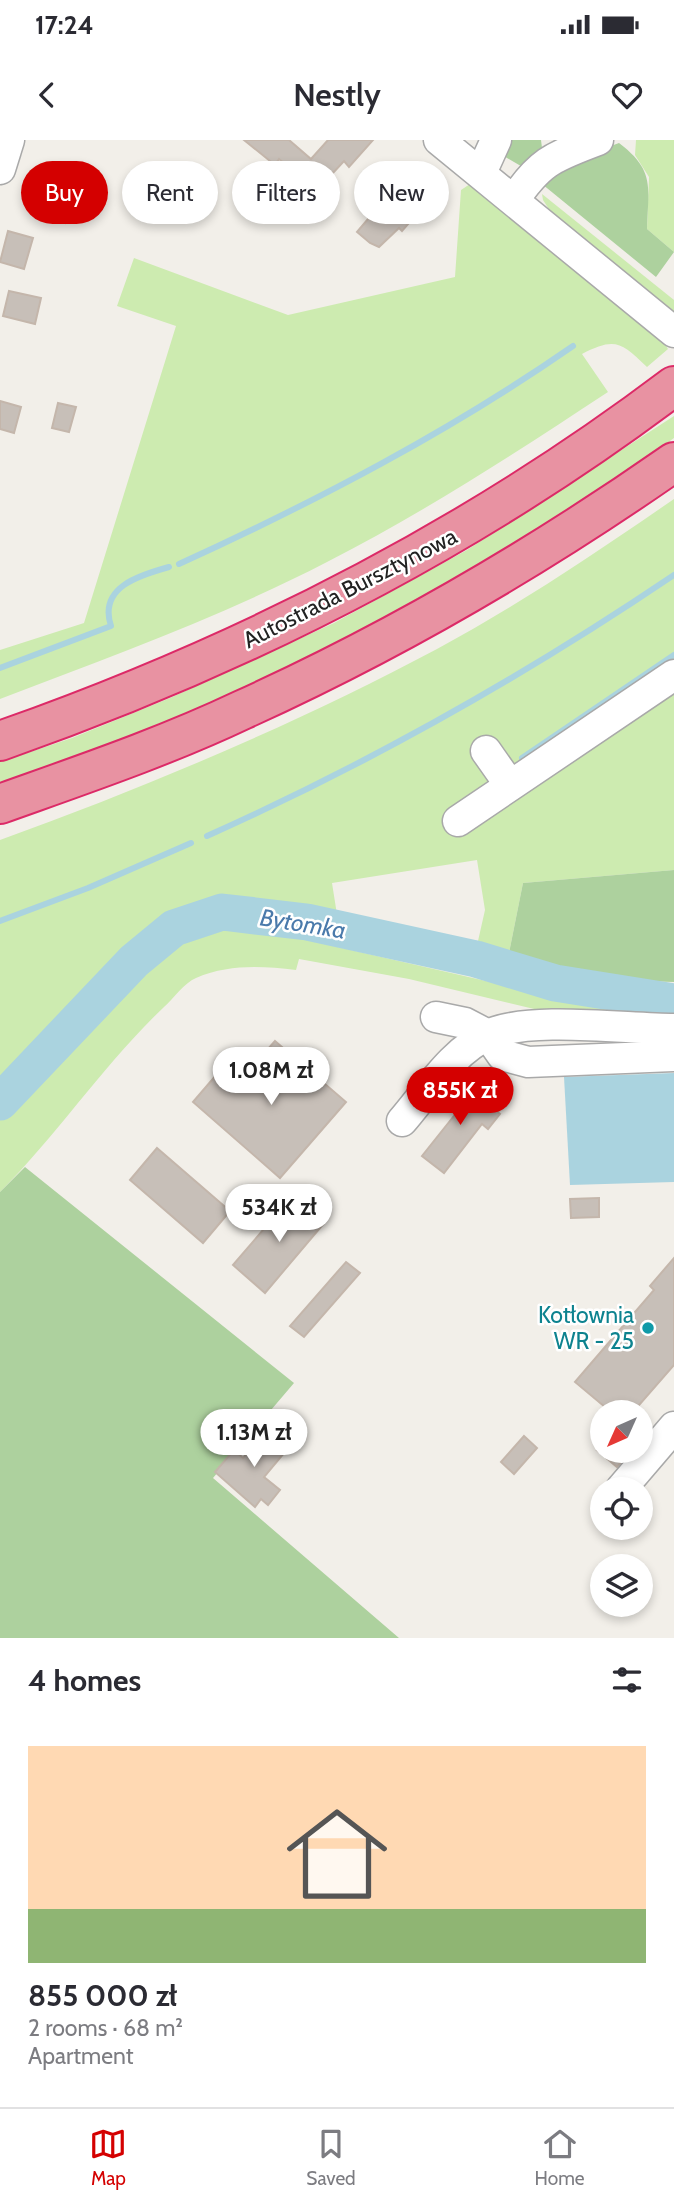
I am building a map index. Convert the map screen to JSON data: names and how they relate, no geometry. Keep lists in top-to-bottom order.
{
  "streets": {
    "highway": ["Autostrada Bursztynowa"]
  },
  "water": ["Bytomka"],
  "places": ["Kotłownia WR - 25"],
  "north": "bottom left",
  "page": {
    "status": "17:24",
    "header": "Nestly",
    "chip": [
      "Buy",
      "Rent",
      "Filters",
      "New"
    ],
    "price": [
      "1.08M zł",
      "855K zł",
      "534K zł",
      "1.13M zł"
    ],
    "heading": "4 homes",
    "list": [
      {
        "name": "855 000 zł",
        "note": "2 rooms · 68 m² · Apartment"
      }
    ],
    "tabs": ["Map", "Saved", "Home"]
  }
}
